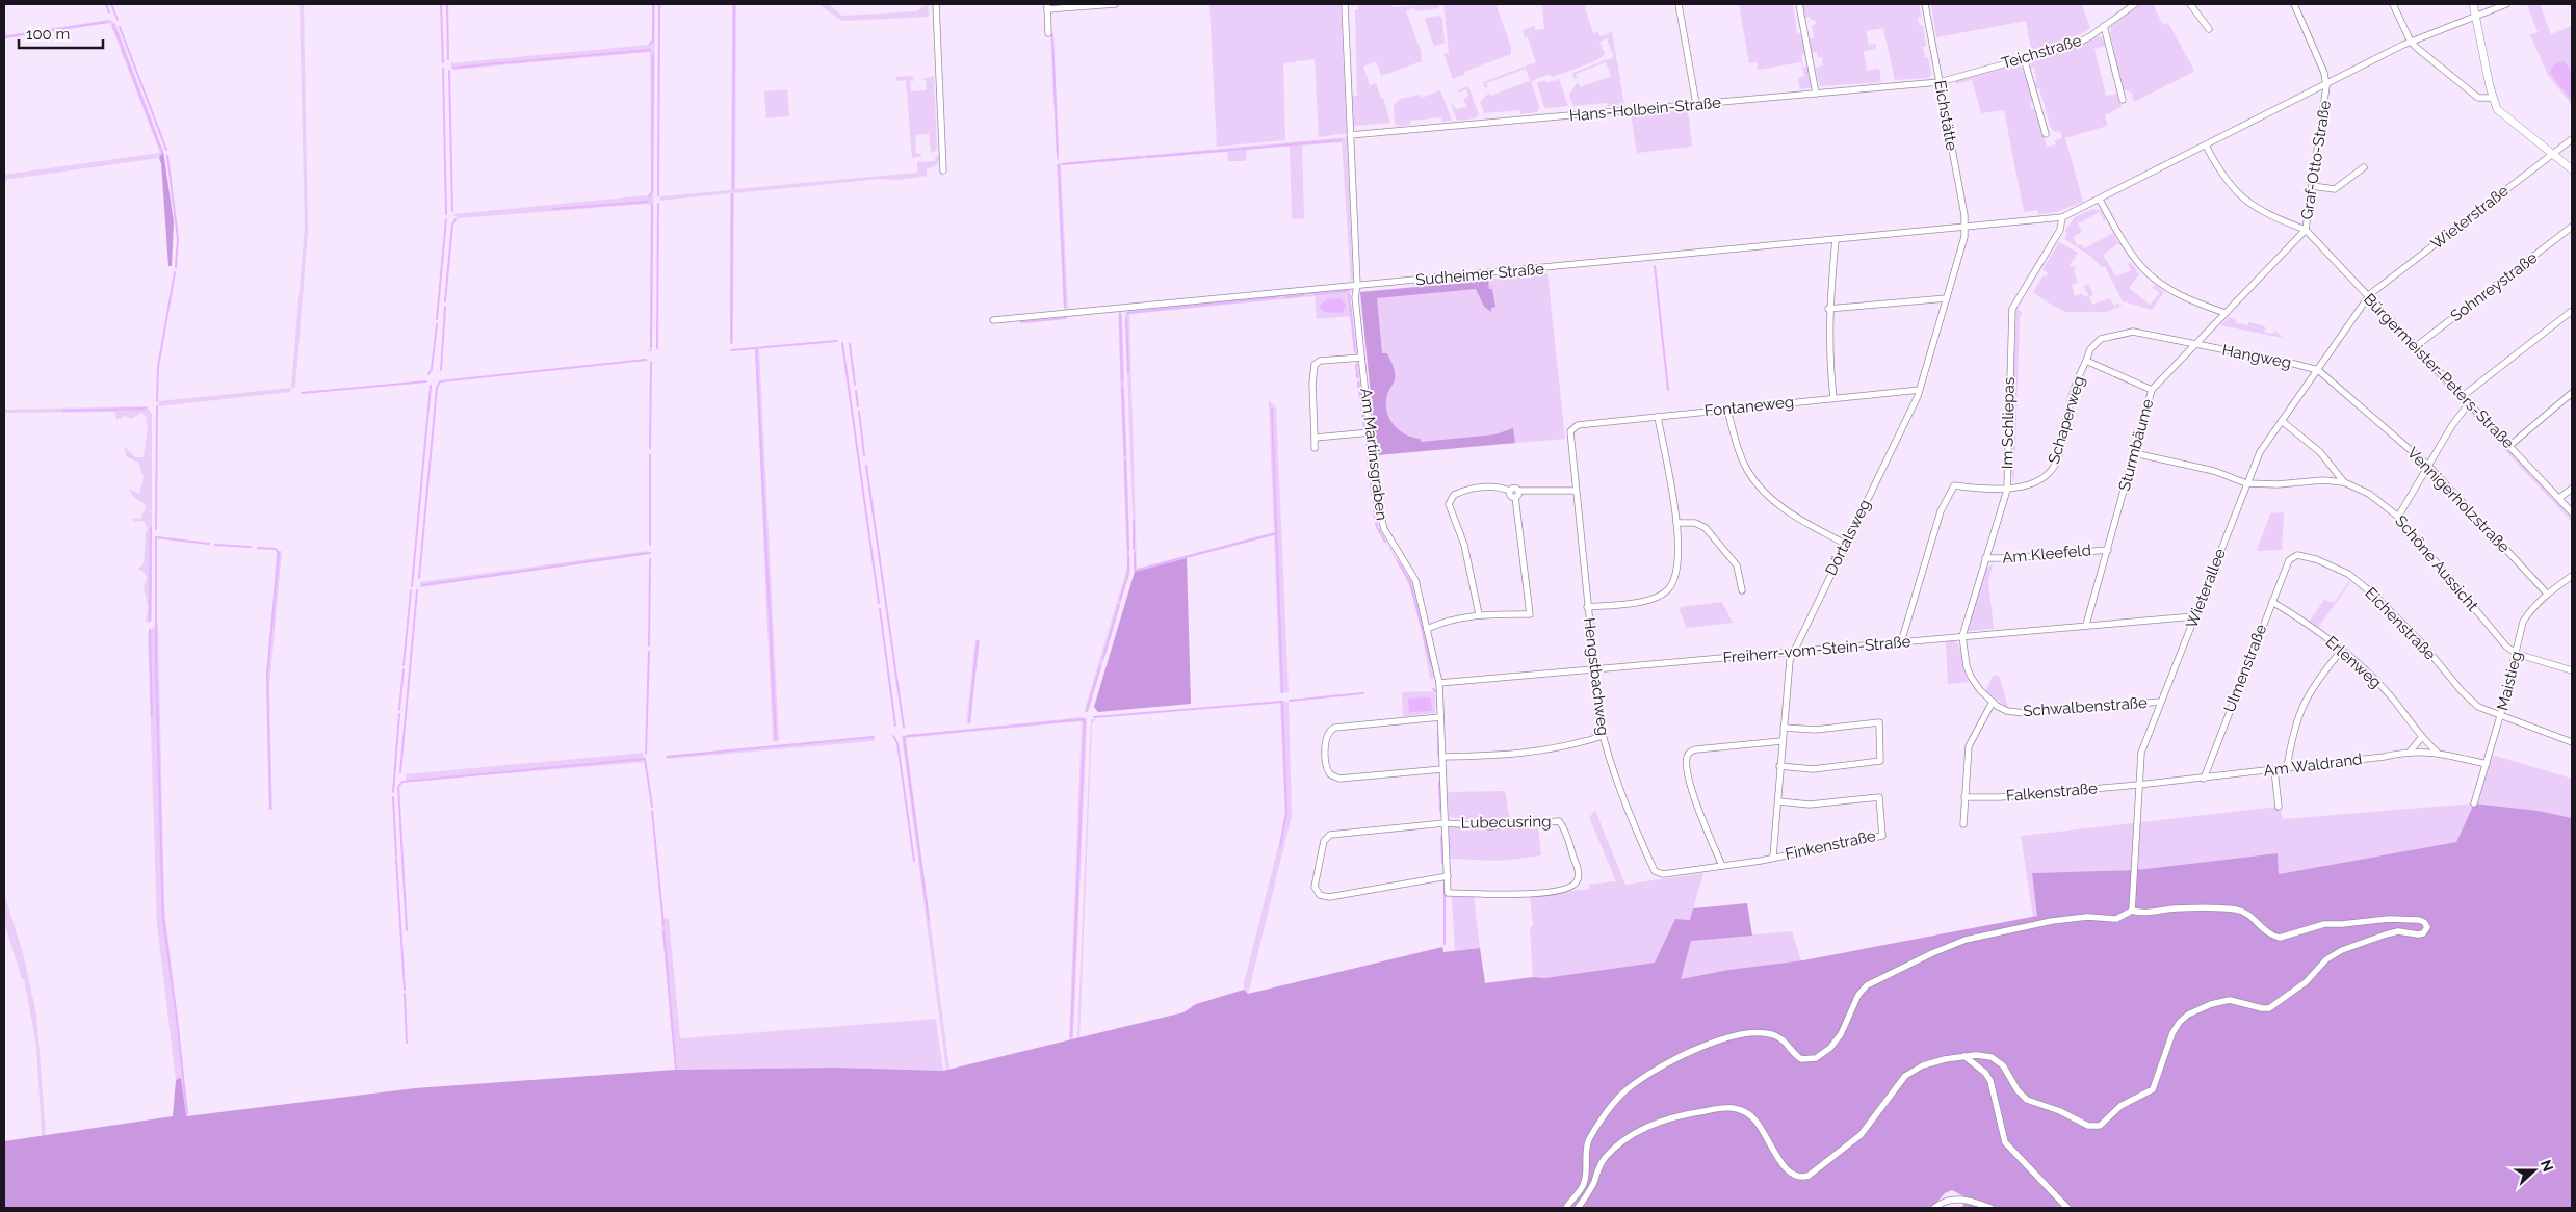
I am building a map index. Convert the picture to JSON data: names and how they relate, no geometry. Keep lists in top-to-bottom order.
{
  "streets": {
    "street": [
      "Teichstraße",
      "Hans-Holbein-Straße",
      "Eichstätte",
      "Graf-Otto-Straße",
      "Wieterstraße",
      "Sudheimer Straße",
      "Sohnreystraße",
      "Hangweg",
      "Bürgermeister-Peters-Straße",
      "Fontaneweg",
      "Schaperweg",
      "Im Schliepas",
      "Sturmbäume",
      "Am Martinsgraben",
      "Vennigerholzstraße",
      "Dörtalsweg",
      "Am Kleefeld",
      "Schöne Aussicht",
      "Wieterallee",
      "Eichenstraße",
      "Freiherr-vom-Stein-Straße",
      "Erlenweg",
      "Ulmenstraße",
      "Hengstbachweg",
      "Maistieg",
      "Schwalbenstraße",
      "Am Waldrand",
      "Falkenstraße",
      "Lubecusring",
      "Finkenstraße"
    ]
  },
  "crossings": [
    ["Teichstraße", "Hans-Holbein-Straße"],
    ["Teichstraße", "Eichstätte"],
    ["Hans-Holbein-Straße", "Eichstätte"],
    ["Hans-Holbein-Straße", "Am Martinsgraben"],
    ["Eichstätte", "Sudheimer Straße"],
    ["Eichstätte", "Dörtalsweg"],
    ["Graf-Otto-Straße", "Sudheimer Straße"],
    ["Graf-Otto-Straße", "Bürgermeister-Peters-Straße"],
    ["Graf-Otto-Straße", "Sturmbäume"],
    ["Wieterstraße", "Bürgermeister-Peters-Straße"],
    ["Wieterstraße", "Wieterallee"],
    ["Sudheimer Straße", "Im Schliepas"],
    ["Sudheimer Straße", "Am Martinsgraben"],
    ["Sudheimer Straße", "Dörtalsweg"],
    ["Sohnreystraße", "Bürgermeister-Peters-Straße"],
    ["Hangweg", "Schaperweg"],
    ["Hangweg", "Sturmbäume"],
    ["Hangweg", "Vennigerholzstraße"],
    ["Hangweg", "Wieterallee"],
    ["Bürgermeister-Peters-Straße", "Sturmbäume"],
    ["Bürgermeister-Peters-Straße", "Wieterallee"],
    ["Fontaneweg", "Dörtalsweg"],
    ["Fontaneweg", "Hengstbachweg"],
    ["Schaperweg", "Im Schliepas"],
    ["Schaperweg", "Sturmbäume"],
    ["Im Schliepas", "Am Kleefeld"],
    ["Im Schliepas", "Freiherr-vom-Stein-Straße"],
    ["Im Schliepas", "Schwalbenstraße"],
    ["Sturmbäume", "Am Kleefeld"],
    ["Sturmbäume", "Schöne Aussicht"],
    ["Sturmbäume", "Freiherr-vom-Stein-Straße"],
    ["Am Martinsgraben", "Freiherr-vom-Stein-Straße"],
    ["Am Martinsgraben", "Lubecusring"],
    ["Vennigerholzstraße", "Wieterallee"],
    ["Vennigerholzstraße", "Maistieg"],
    ["Dörtalsweg", "Freiherr-vom-Stein-Straße"],
    ["Dörtalsweg", "Finkenstraße"],
    ["Schöne Aussicht", "Wieterallee"],
    ["Schöne Aussicht", "Maistieg"],
    ["Wieterallee", "Freiherr-vom-Stein-Straße"],
    ["Wieterallee", "Schwalbenstraße"],
    ["Wieterallee", "Am Waldrand"],
    ["Wieterallee", "Falkenstraße"],
    ["Eichenstraße", "Ulmenstraße"],
    ["Eichenstraße", "Maistieg"],
    ["Freiherr-vom-Stein-Straße", "Hengstbachweg"],
    ["Freiherr-vom-Stein-Straße", "Schwalbenstraße"],
    ["Erlenweg", "Ulmenstraße"],
    ["Erlenweg", "Am Waldrand"],
    ["Ulmenstraße", "Am Waldrand"],
    ["Maistieg", "Am Waldrand"],
    ["Am Waldrand", "Falkenstraße"]
  ],
  "scale_bar": "100 m",
  "north": "right"
}
